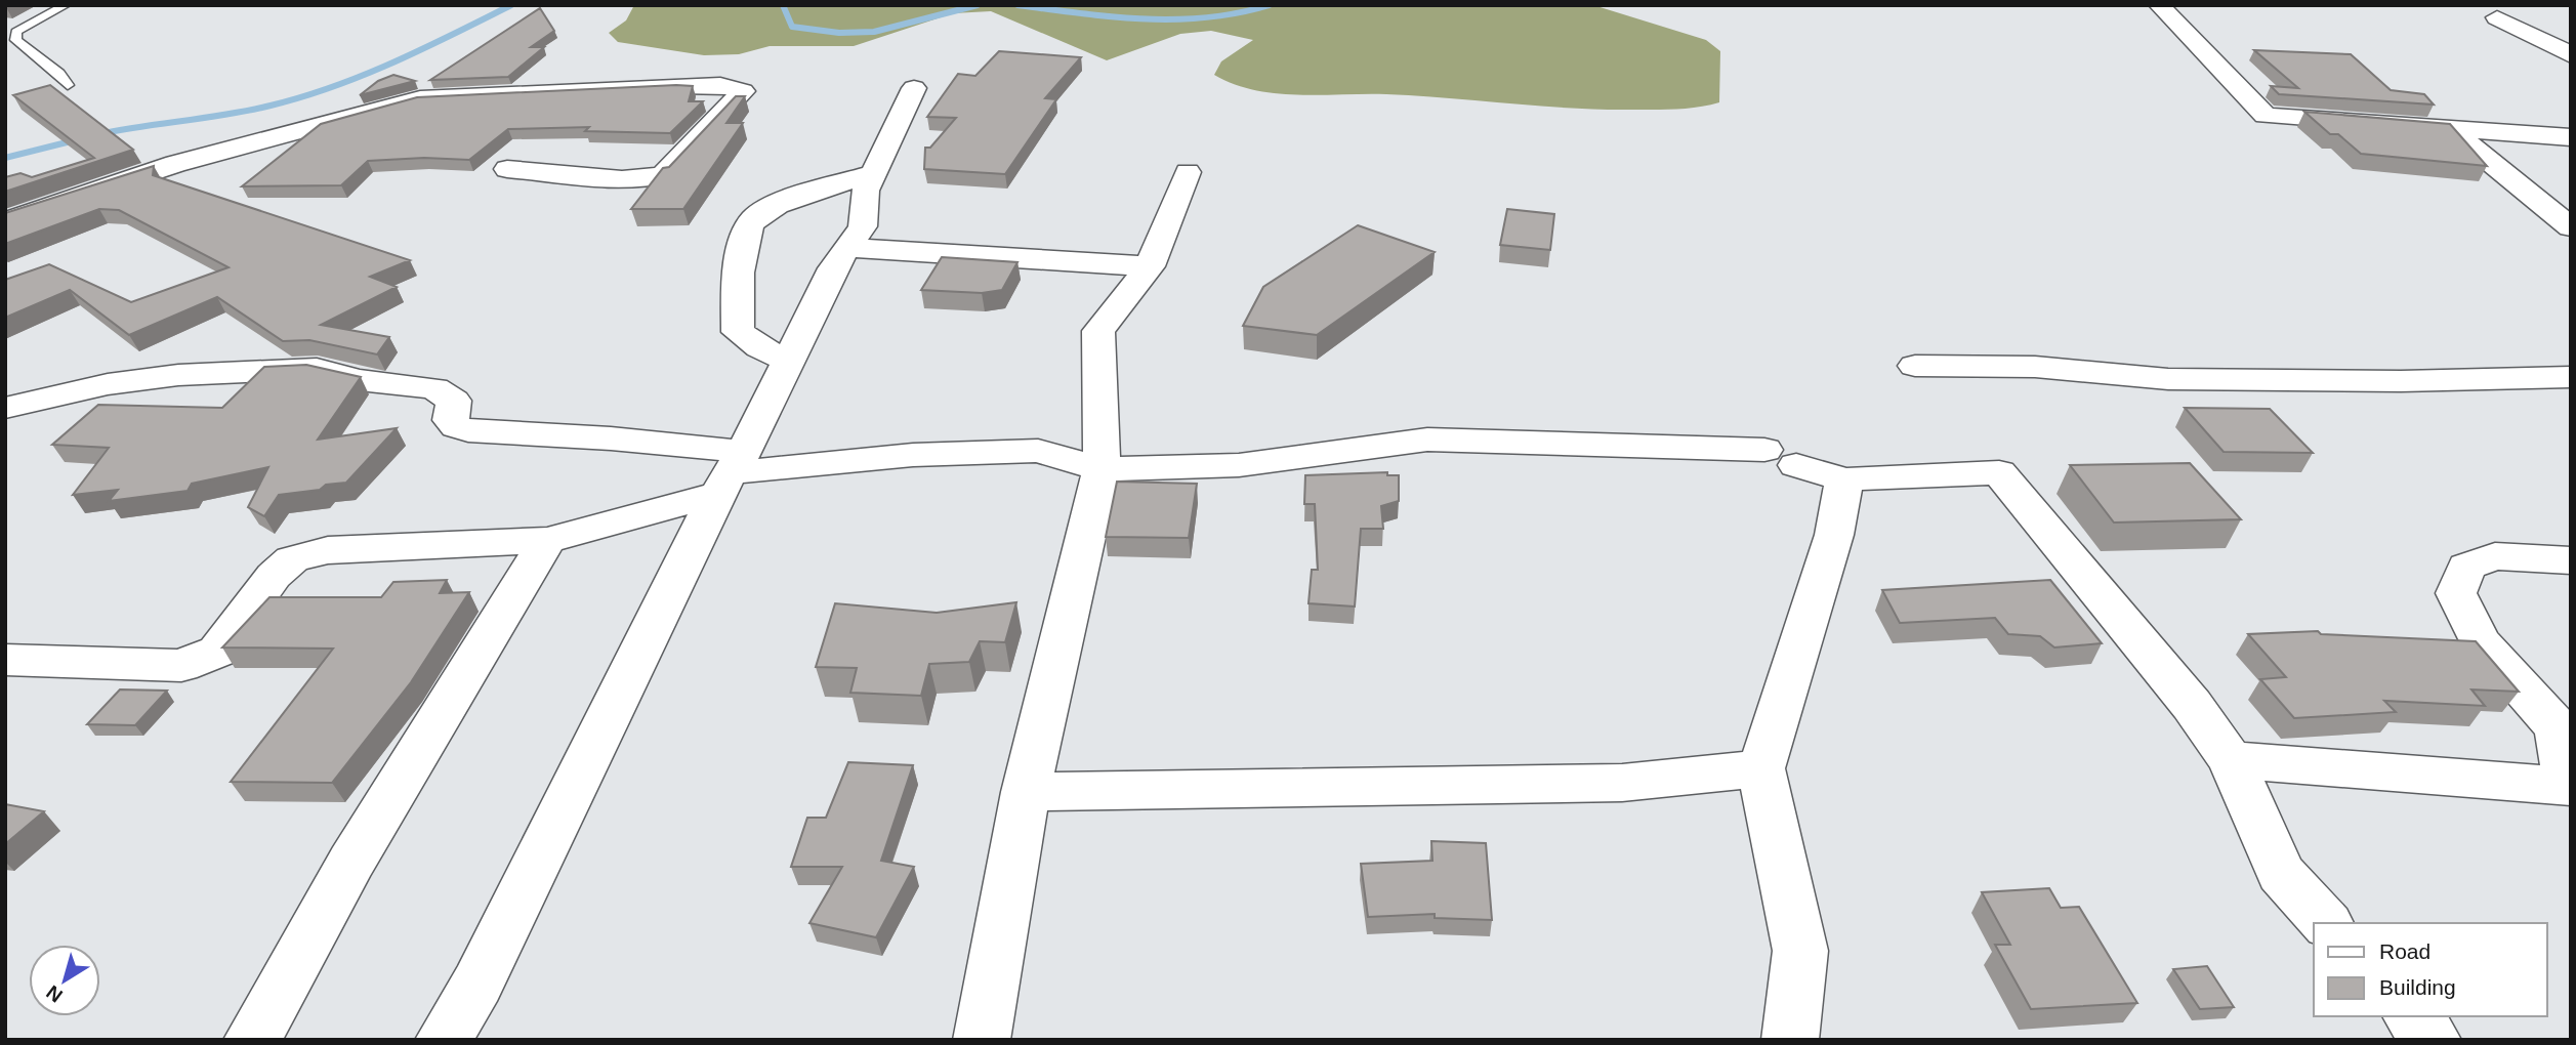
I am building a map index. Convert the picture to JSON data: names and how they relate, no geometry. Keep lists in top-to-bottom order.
{
  "legend": ["Road", "Building"],
  "north": "bottom left"
}
